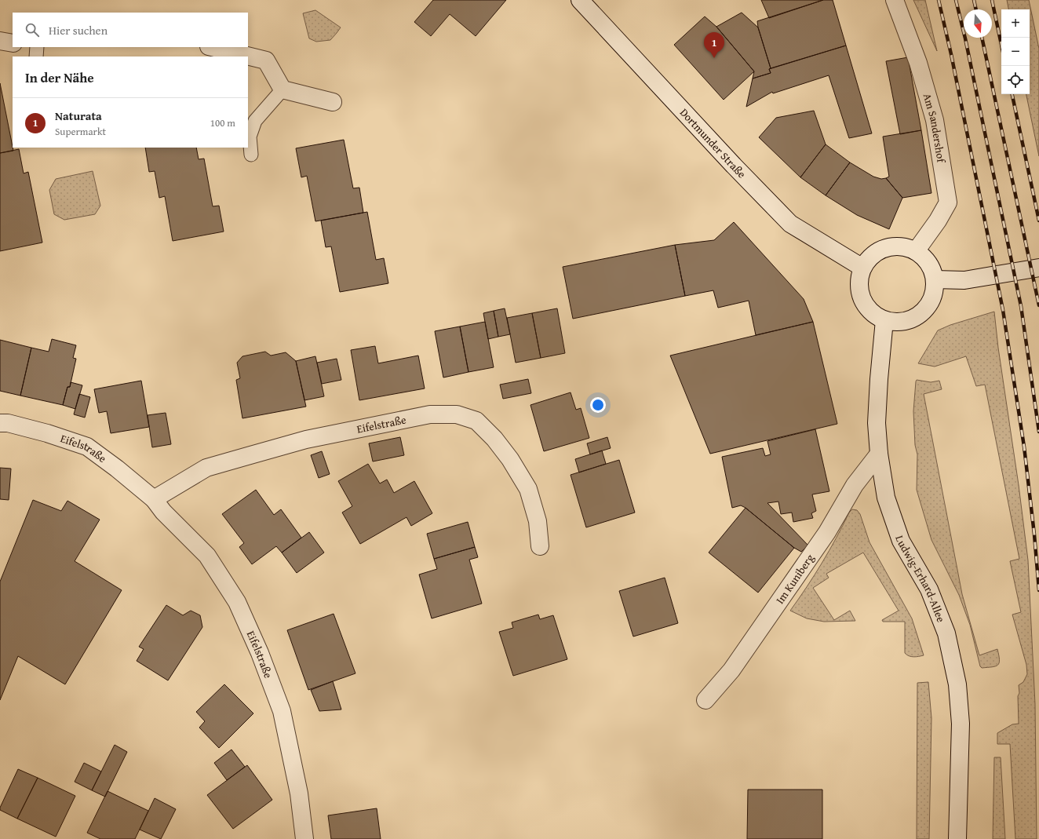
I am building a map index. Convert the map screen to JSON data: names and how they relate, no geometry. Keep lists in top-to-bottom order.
{
  "streets": {
    "street": [
      "Am Sandershof",
      "Dortmunder Straße",
      "Eifelstraße",
      "Im Kuniberg",
      "Ludwig-Erhard-Allee"
    ]
  },
  "crossings": [
    ["Am Sandershof", "Dortmunder Straße"],
    ["Am Sandershof", "Ludwig-Erhard-Allee"],
    ["Dortmunder Straße", "Ludwig-Erhard-Allee"],
    ["Im Kuniberg", "Ludwig-Erhard-Allee"]
  ],
  "north": "bottom",
  "page": {
    "map_buttons": ["+", "−"],
    "search": "Hier suchen",
    "pins": "1",
    "heading": "In der Nähe",
    "list": [
      {
        "mark": "1",
        "name": "Naturata",
        "note": "Supermarkt",
        "value": "100 m"
      }
    ]
  }
}
